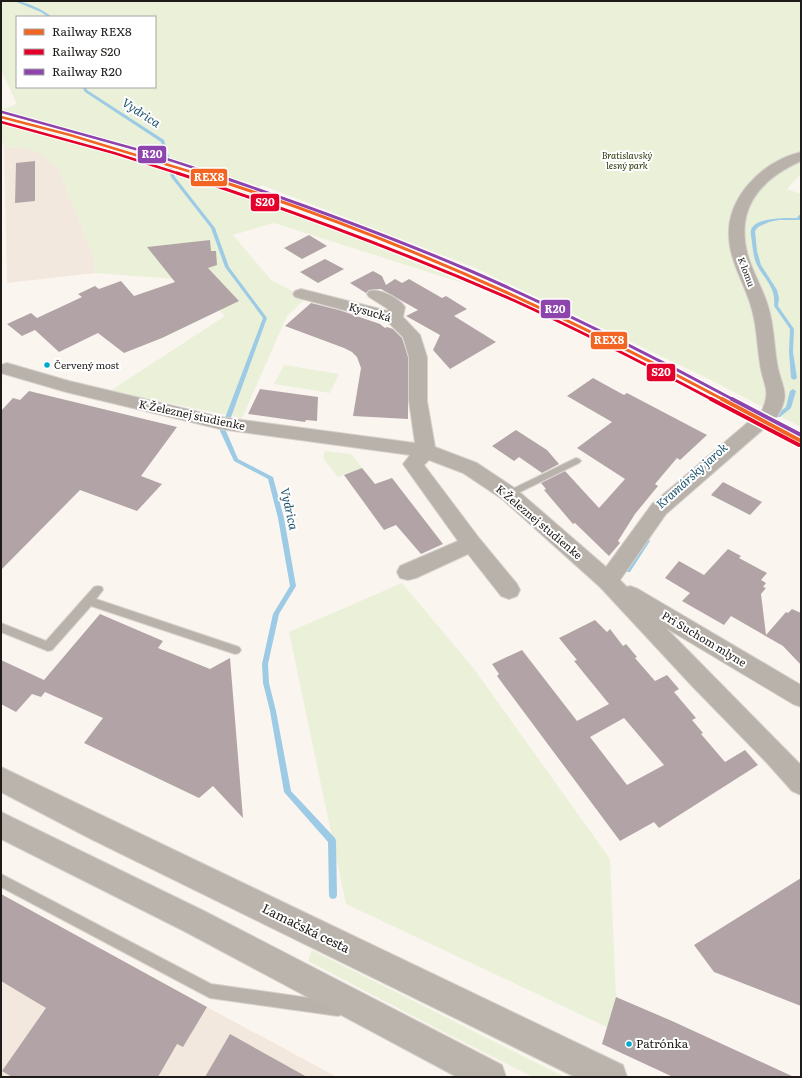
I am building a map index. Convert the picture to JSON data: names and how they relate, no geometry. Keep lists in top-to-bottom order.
{
  "streets": {
    "main road": ["Lamačská cesta"],
    "street": [
      "K lomu",
      "Kysucká",
      "K Železnej studienke",
      "Pri Suchom mlyne"
    ]
  },
  "crossings": [
    ["K lomu", "K Železnej studienke"],
    ["K lomu", "Pri Suchom mlyne"],
    ["Kysucká", "K Železnej studienke"],
    ["K Železnej studienke", "Pri Suchom mlyne"]
  ],
  "water": ["Vydrica", "Kramársky jarok"],
  "parks": ["Bratislavský lesný park"],
  "places": ["Červený most", "Patrónka"],
  "lines": ["rail line R20", "rail line REX8", "rail line S20"],
  "legend": ["Railway REX8", "Railway S20", "Railway R20"]
}
